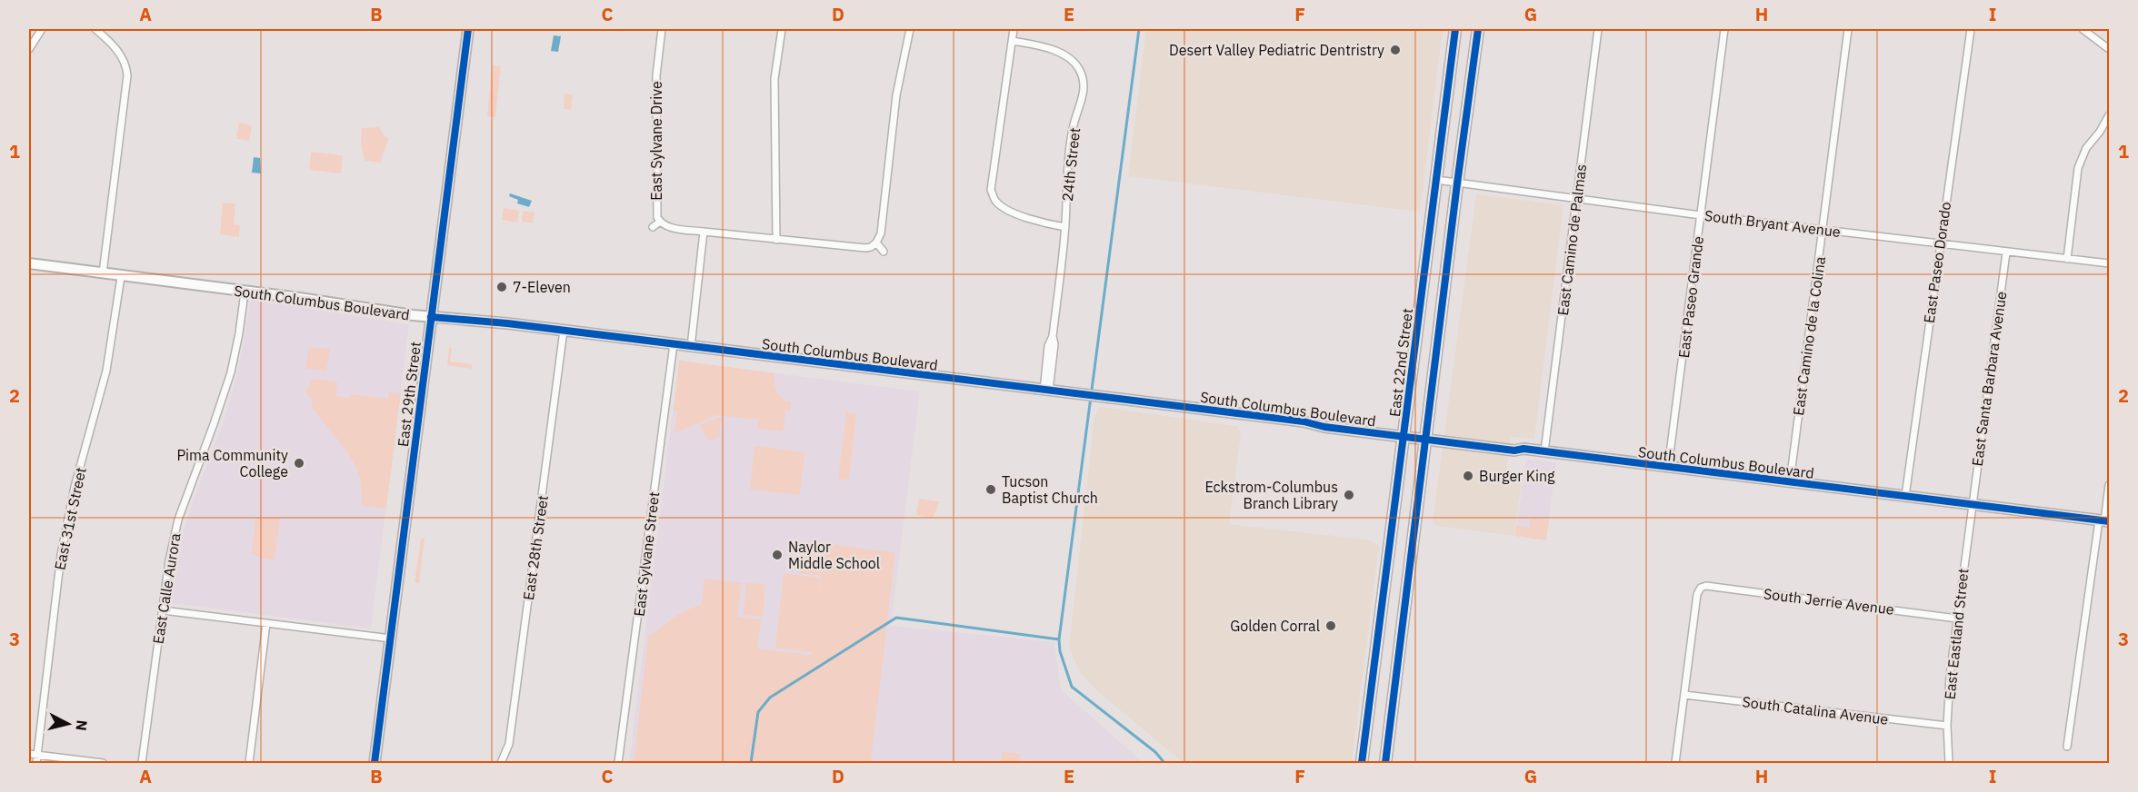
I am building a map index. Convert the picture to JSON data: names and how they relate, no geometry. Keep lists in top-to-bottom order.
{
  "streets": {
    "main road": ["East 22nd Street"],
    "street": [
      "East Sylvane Drive",
      "24th Street",
      "South Bryant Avenue",
      "East Camino de Palmas",
      "East Paseo Dorado",
      "East Paseo Grande",
      "South Columbus Boulevard",
      "East Camino de la Colina",
      "East Santa Barbara Avenue",
      "East 29th Street",
      "East 31st Street",
      "East 28th Street",
      "East Sylvane Street",
      "East Calle Aurora",
      "South Jerrie Avenue",
      "East Eastland Street",
      "South Catalina Avenue"
    ]
  },
  "crossings": [
    ["24th Street", "South Columbus Boulevard"],
    ["South Bryant Avenue", "East Camino de Palmas"],
    ["South Bryant Avenue", "East Paseo Dorado"],
    ["South Bryant Avenue", "East Paseo Grande"],
    ["South Bryant Avenue", "East Camino de la Colina"],
    ["South Bryant Avenue", "East 22nd Street"],
    ["South Bryant Avenue", "East Santa Barbara Avenue"],
    ["East Camino de Palmas", "South Columbus Boulevard"],
    ["East Paseo Dorado", "South Columbus Boulevard"],
    ["East Paseo Grande", "South Columbus Boulevard"],
    ["South Columbus Boulevard", "East Camino de la Colina"],
    ["South Columbus Boulevard", "East 22nd Street"],
    ["South Columbus Boulevard", "East Santa Barbara Avenue"],
    ["South Columbus Boulevard", "East 29th Street"],
    ["South Columbus Boulevard", "East 31st Street"],
    ["South Columbus Boulevard", "East 28th Street"],
    ["South Columbus Boulevard", "East Sylvane Street"],
    ["South Columbus Boulevard", "East Calle Aurora"],
    ["South Columbus Boulevard", "East Eastland Street"],
    ["East Santa Barbara Avenue", "East Eastland Street"],
    ["South Jerrie Avenue", "East Eastland Street"],
    ["South Jerrie Avenue", "South Catalina Avenue"],
    ["East Eastland Street", "South Catalina Avenue"]
  ],
  "places": [
    "Desert Valley Pediatric Dentristry",
    "7-Eleven",
    "Pima Community College",
    "Burger King",
    "Tucson Baptist Church",
    "Eckstrom-Columbus Branch Library",
    "Naylor Middle School",
    "Golden Corral"
  ],
  "north": "right",
  "grid": {
    "columns": [
      "A",
      "B",
      "C",
      "D",
      "E",
      "F",
      "G",
      "H",
      "I"
    ],
    "rows": ["1", "2", "3"]
  }
}
